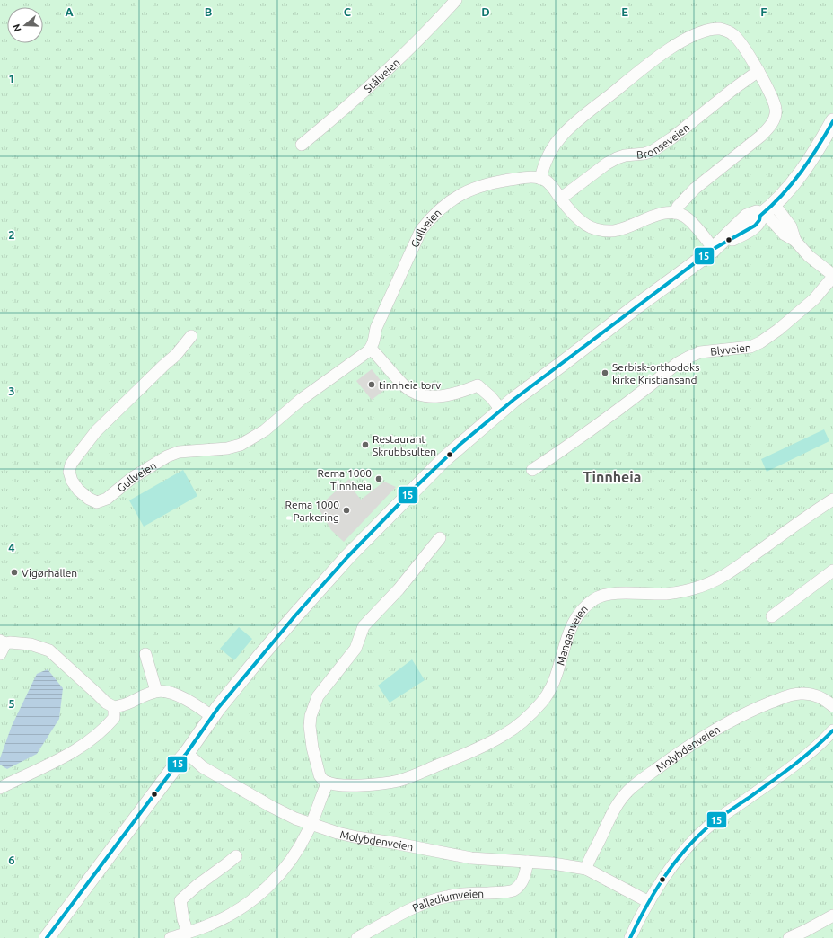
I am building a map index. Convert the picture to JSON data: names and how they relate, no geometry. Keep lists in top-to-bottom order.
{
  "streets": {
    "street": [
      "Stålveien",
      "Bronseveien",
      "Gullveien",
      "Blyveien",
      "Manganveien",
      "Molybdenveien",
      "Palladiumveien"
    ]
  },
  "crossings": [
    ["Molybdenveien", "Palladiumveien"]
  ],
  "districts": ["Tinnheia"],
  "places": [
    "Serbisk-orthodoks kirke Kristiansand",
    "tinnheia torv",
    "Restaurant Skrubbsulten",
    "Rema 1000 Tinnheia",
    "Rema 1000 - Parkering",
    "Vigørhallen"
  ],
  "lines": ["transit line 15"],
  "north": "left",
  "grid": {
    "columns": [
      "A",
      "B",
      "C",
      "D",
      "E",
      "F"
    ],
    "rows": [
      "1",
      "2",
      "3",
      "4",
      "5",
      "6"
    ]
  }
}
